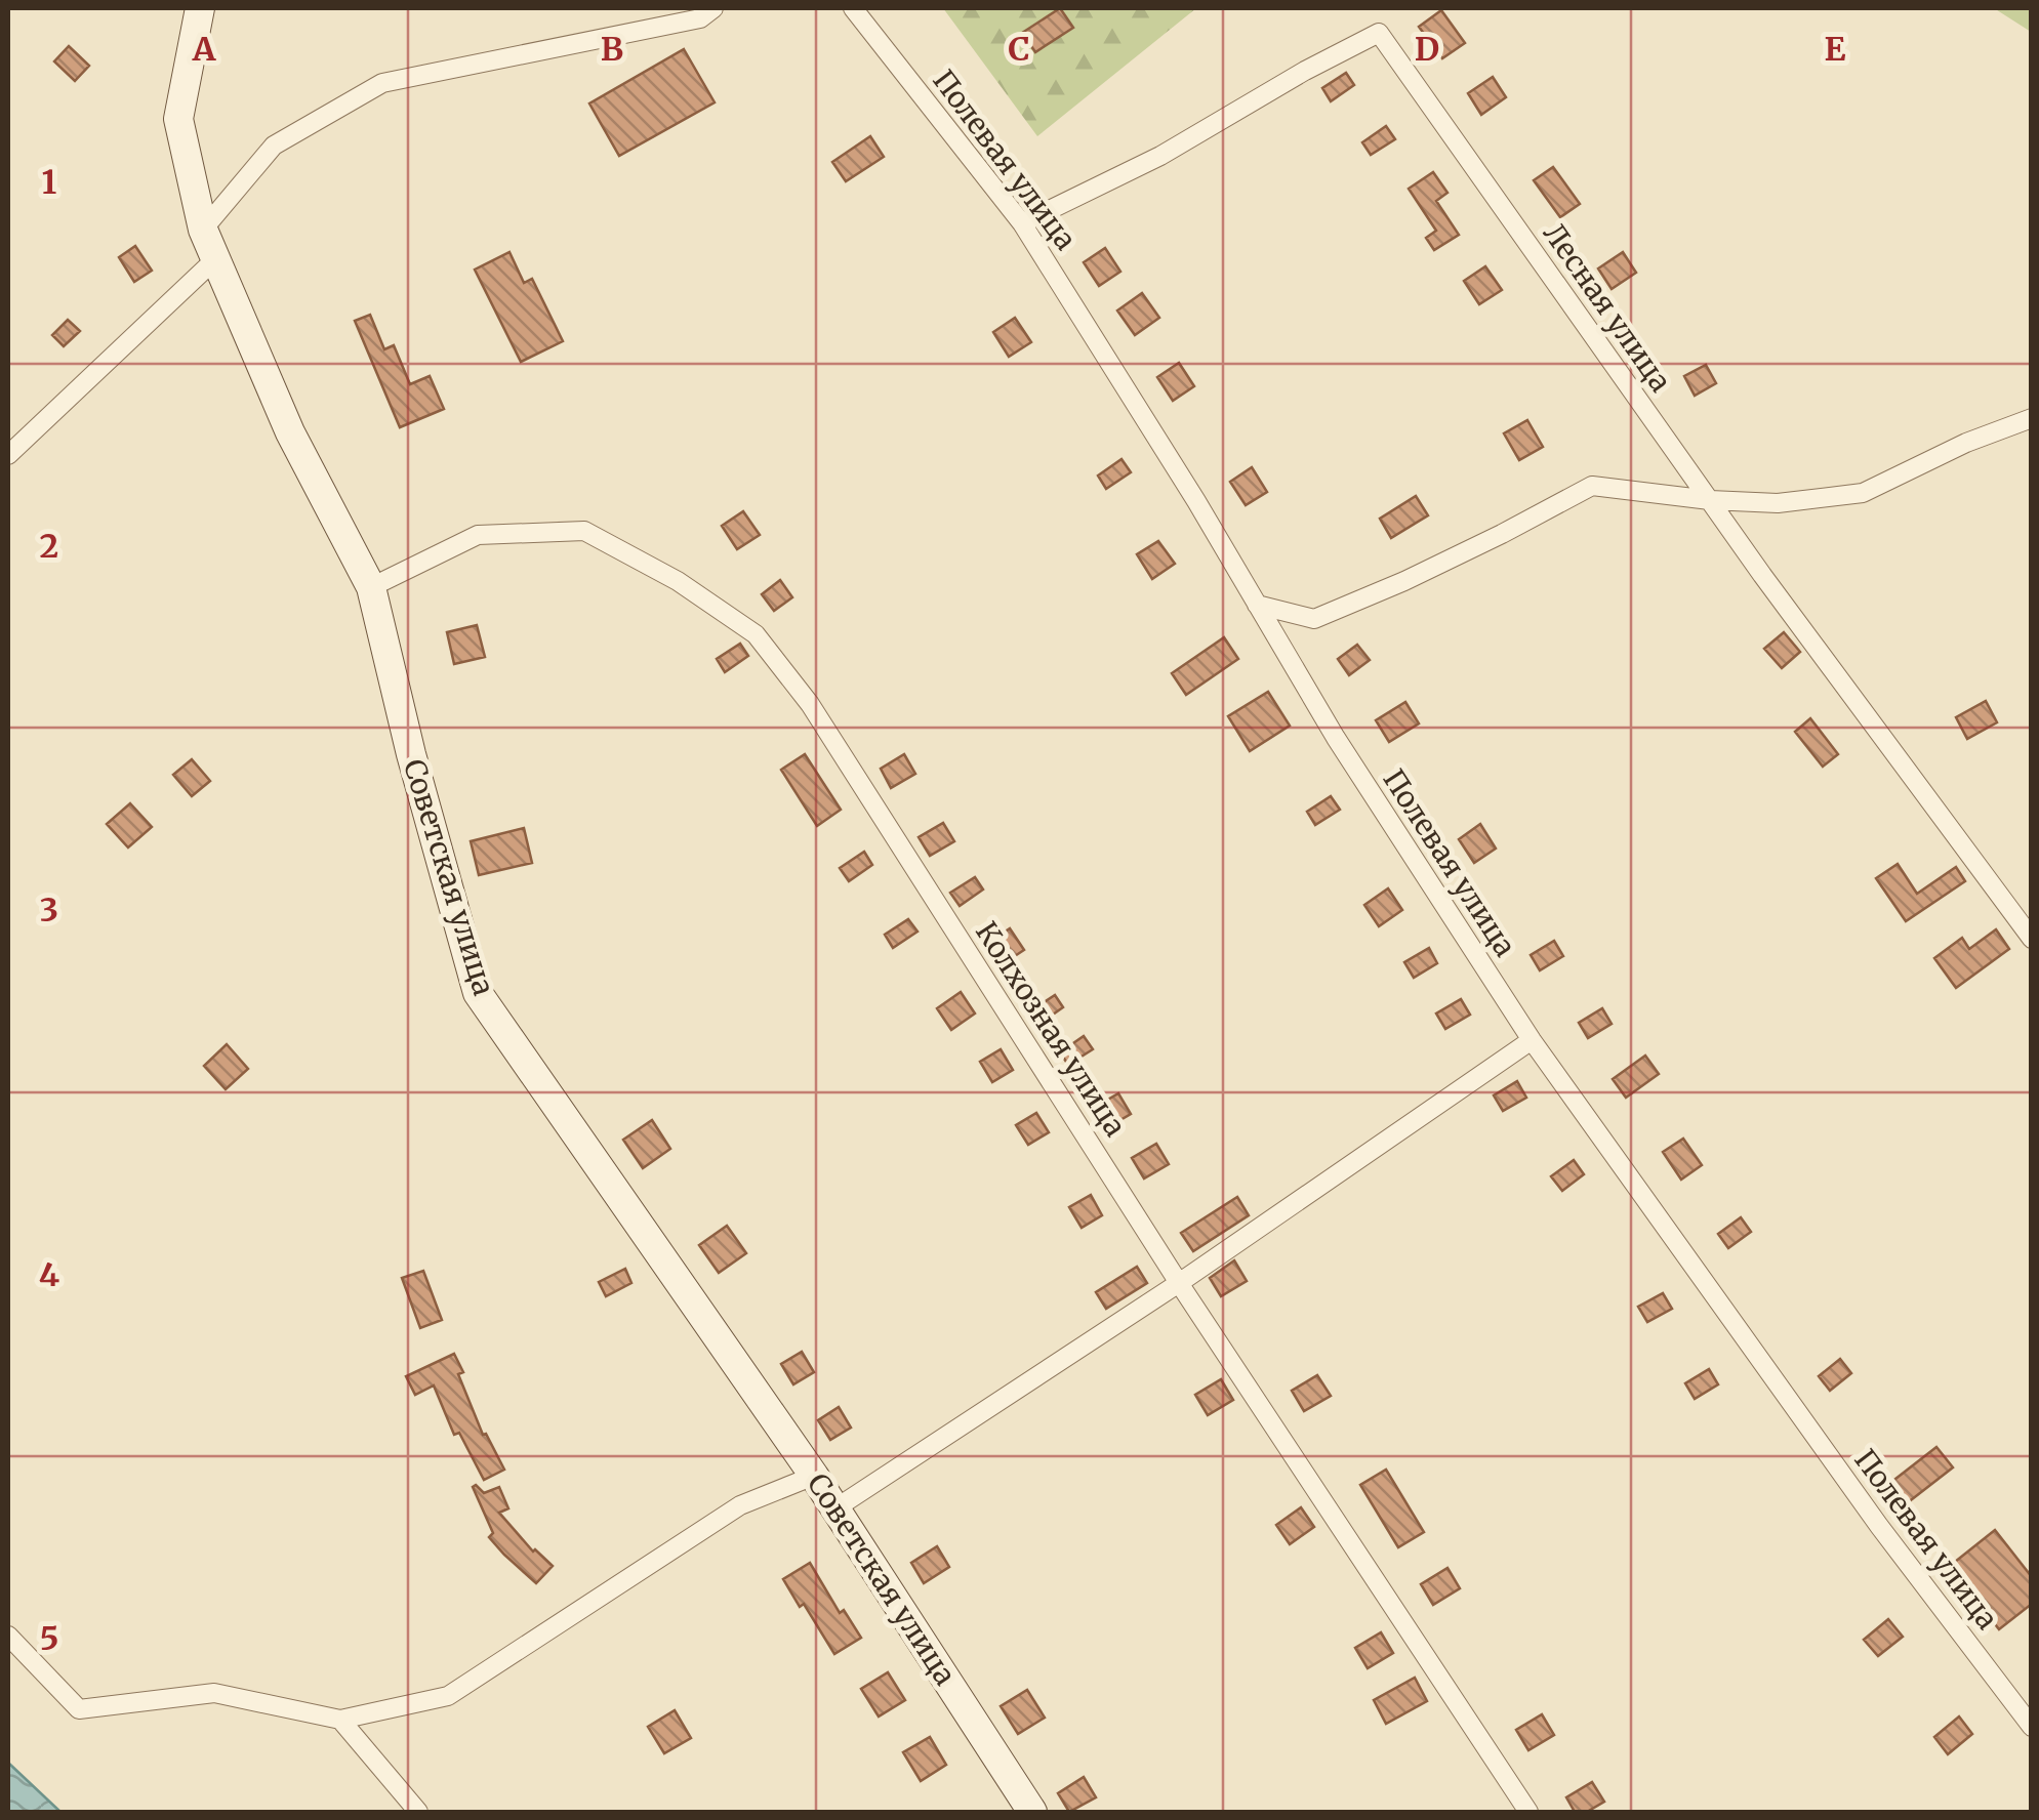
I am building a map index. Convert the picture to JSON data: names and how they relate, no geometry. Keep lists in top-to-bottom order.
{
  "streets": {
    "street": [
      "Полевая улица",
      "Лесная улица",
      "Советская улица",
      "Колхозная улица"
    ]
  },
  "crossings": [
    ["Полевая улица", "Лесная улица"],
    ["Советская улица", "Колхозная улица"]
  ],
  "grid": {
    "columns": [
      "A",
      "B",
      "C",
      "D",
      "E"
    ],
    "rows": [
      "1",
      "2",
      "3",
      "4",
      "5"
    ]
  }
}
